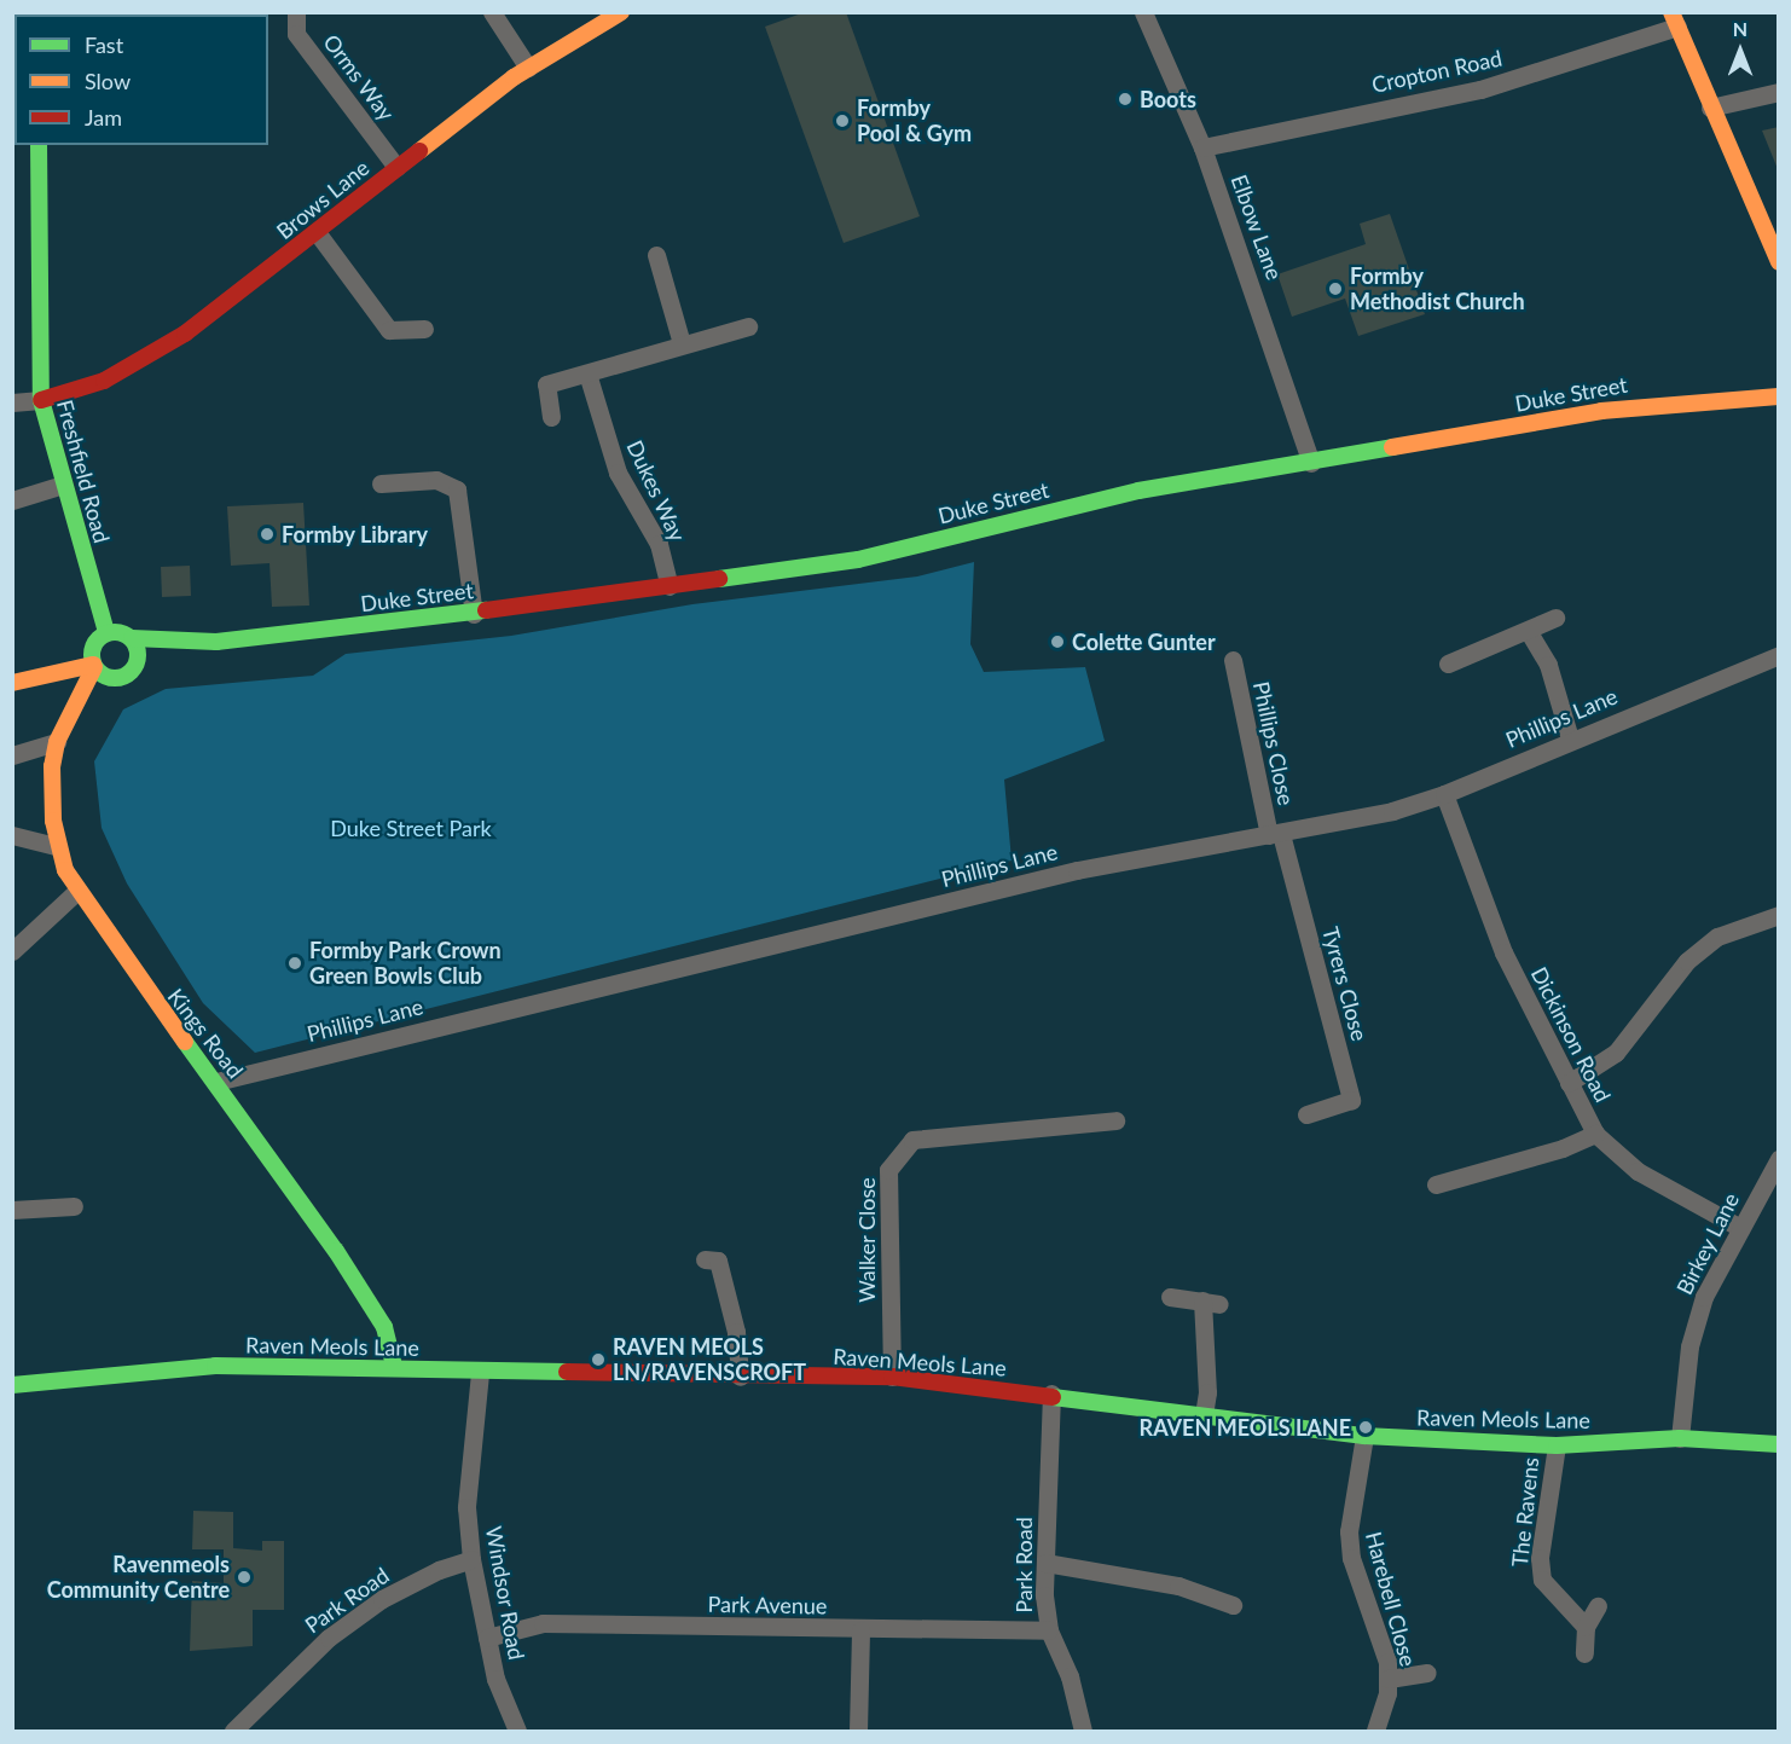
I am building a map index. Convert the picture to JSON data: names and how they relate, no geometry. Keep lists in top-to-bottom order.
{
  "streets": {
    "street": [
      "Cropton Road",
      "Orms Way",
      "Brows Lane",
      "Elbow Lane",
      "Duke Street",
      "Freshfield Road",
      "Dukes Way",
      "Phillips Lane",
      "Phillips Close",
      "Tyrers Close",
      "Kings Road",
      "Dickinson Road",
      "Walker Close",
      "Birkey Lane",
      "Raven Meols Lane",
      "The Ravens",
      "Park Road",
      "Windsor Road",
      "Harebell Close",
      "Park Avenue"
    ]
  },
  "crossings": [
    ["Cropton Road", "Elbow Lane"],
    ["Orms Way", "Brows Lane"],
    ["Brows Lane", "Freshfield Road"],
    ["Elbow Lane", "Duke Street"],
    ["Duke Street", "Freshfield Road"],
    ["Duke Street", "Dukes Way"],
    ["Duke Street", "Kings Road"],
    ["Freshfield Road", "Kings Road"],
    ["Phillips Lane", "Phillips Close"],
    ["Phillips Lane", "Tyrers Close"],
    ["Phillips Lane", "Kings Road"],
    ["Phillips Lane", "Dickinson Road"],
    ["Phillips Close", "Tyrers Close"],
    ["Kings Road", "Raven Meols Lane"],
    ["Dickinson Road", "Birkey Lane"],
    ["Walker Close", "Raven Meols Lane"],
    ["Birkey Lane", "Raven Meols Lane"],
    ["Raven Meols Lane", "The Ravens"],
    ["Raven Meols Lane", "Park Road"],
    ["Raven Meols Lane", "Windsor Road"],
    ["Raven Meols Lane", "Harebell Close"],
    ["Park Road", "Windsor Road"],
    ["Park Road", "Park Avenue"],
    ["Windsor Road", "Park Avenue"]
  ],
  "parks": ["Duke Street Park"],
  "places": [
    "Boots",
    "Formby Pool & Gym",
    "Formby Methodist Church",
    "Formby Library",
    "Colette Gunter",
    "Formby Park Crown Green Bowls Club",
    "RAVEN MEOLS LN/RAVENSCROFT",
    "RAVEN MEOLS LANE",
    "Ravenmeols Community Centre"
  ],
  "legend": ["Fast", "Slow", "Jam"],
  "north": "top"
}
